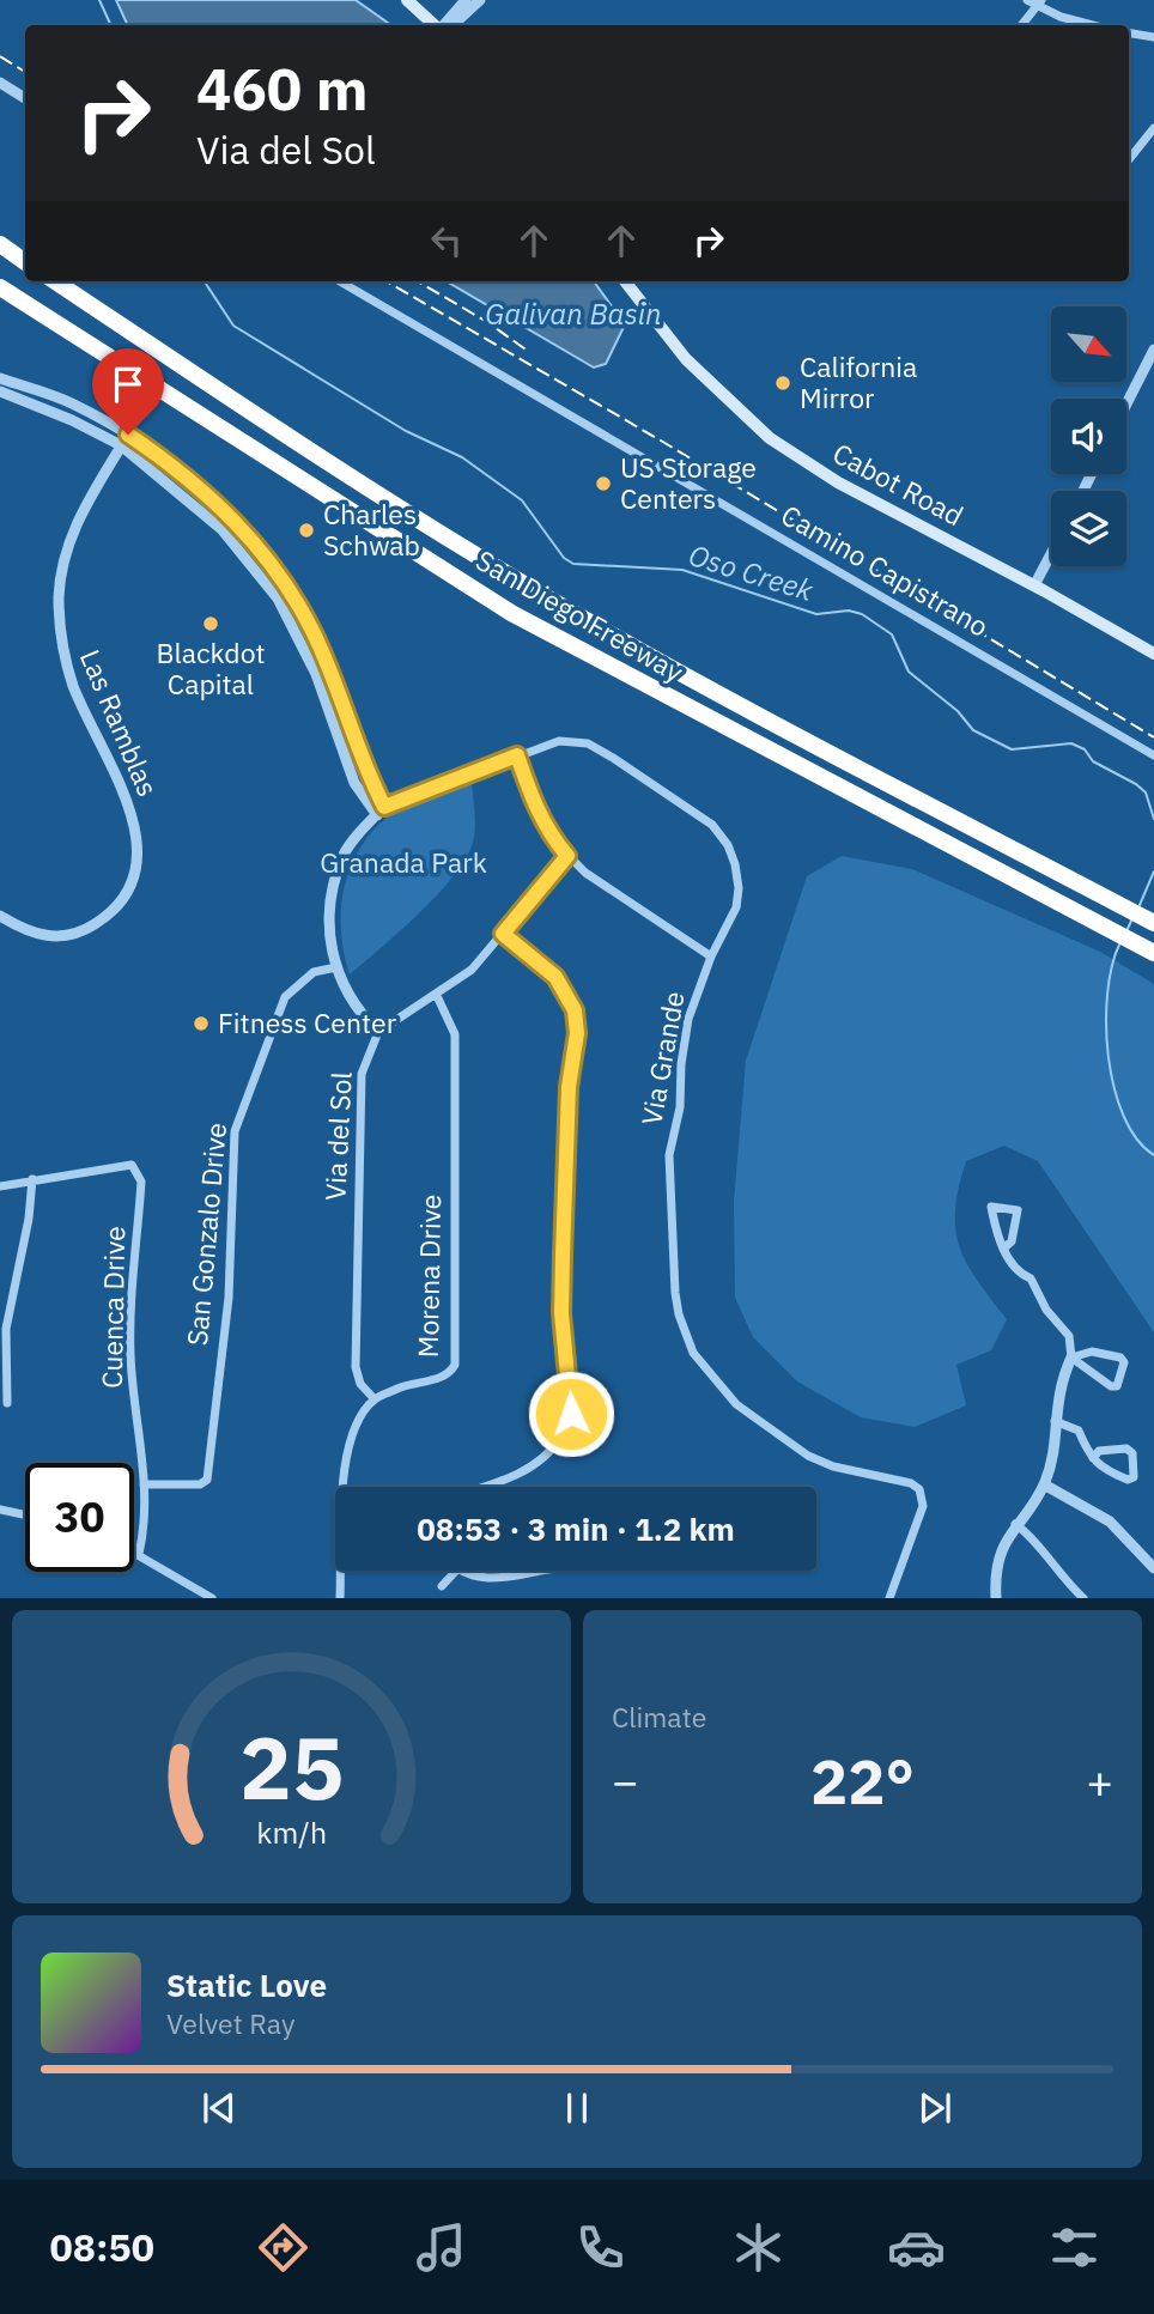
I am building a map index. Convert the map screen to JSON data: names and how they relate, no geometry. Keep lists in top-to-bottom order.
{
  "streets": {
    "highway": ["San Diego Freeway"],
    "main road": ["Cabot Road"],
    "street": [
      "Camino Capistrano",
      "Las Ramblas",
      "Via Grande",
      "Via del Sol",
      "San Gonzalo Drive",
      "Morena Drive",
      "Cuenca Drive"
    ]
  },
  "crossings": [
    ["Via del Sol", "Morena Drive"],
    ["San Gonzalo Drive", "Cuenca Drive"]
  ],
  "water": ["Galivan Basin", "Oso Creek"],
  "parks": ["Granada Park"],
  "places": [
    "California Mirror",
    "US Storage Centers",
    "Charles Schwab",
    "Blackdot Capital",
    "Fitness Center"
  ],
  "north": "bottom right",
  "page": {
    "turn": ["460 m", "Via del Sol"],
    "limit": "30",
    "trip": "08:53 · 3 min · 1.2 km",
    "tile": "Climate",
    "heat": ["−", "22°", "+"],
    "song": ["Static Love", "Velvet Ray"],
    "tabs": "08:50",
    "gauge": ["25", "km/h"]
  }
}
